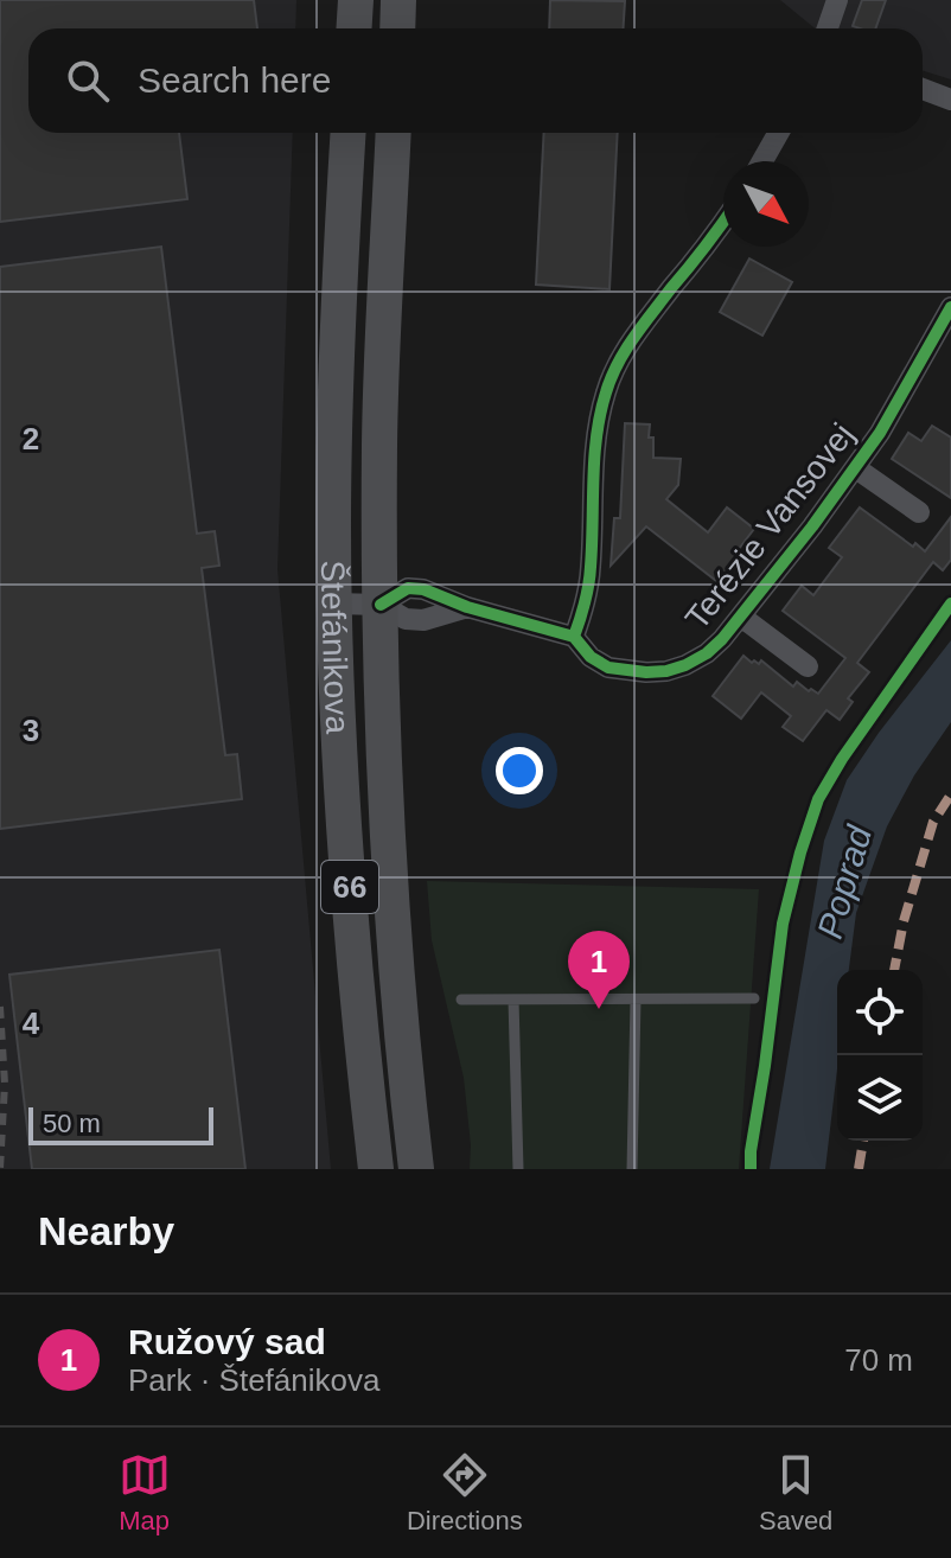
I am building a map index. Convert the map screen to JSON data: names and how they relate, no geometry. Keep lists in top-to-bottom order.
{
  "streets": {
    "main road": ["Štefánikova", "66"],
    "street": ["Terézie Vansovej"]
  },
  "crossings": [
    ["Terézie Vansovej", "Štefánikova"]
  ],
  "water": ["Poprad"],
  "scale_bar": "50 m",
  "north": "bottom right",
  "page": {
    "search": "Search here",
    "pins": "1",
    "scale": "50 m",
    "heading": "Nearby",
    "list": [
      {
        "mark": "1",
        "name": "Ružový sad",
        "note": "Park · Štefánikova",
        "value": "70 m"
      }
    ],
    "nav": ["Map", "Directions", "Saved"]
  },
  "grid": {
    "rows": ["2", "3", "4"]
  }
}
